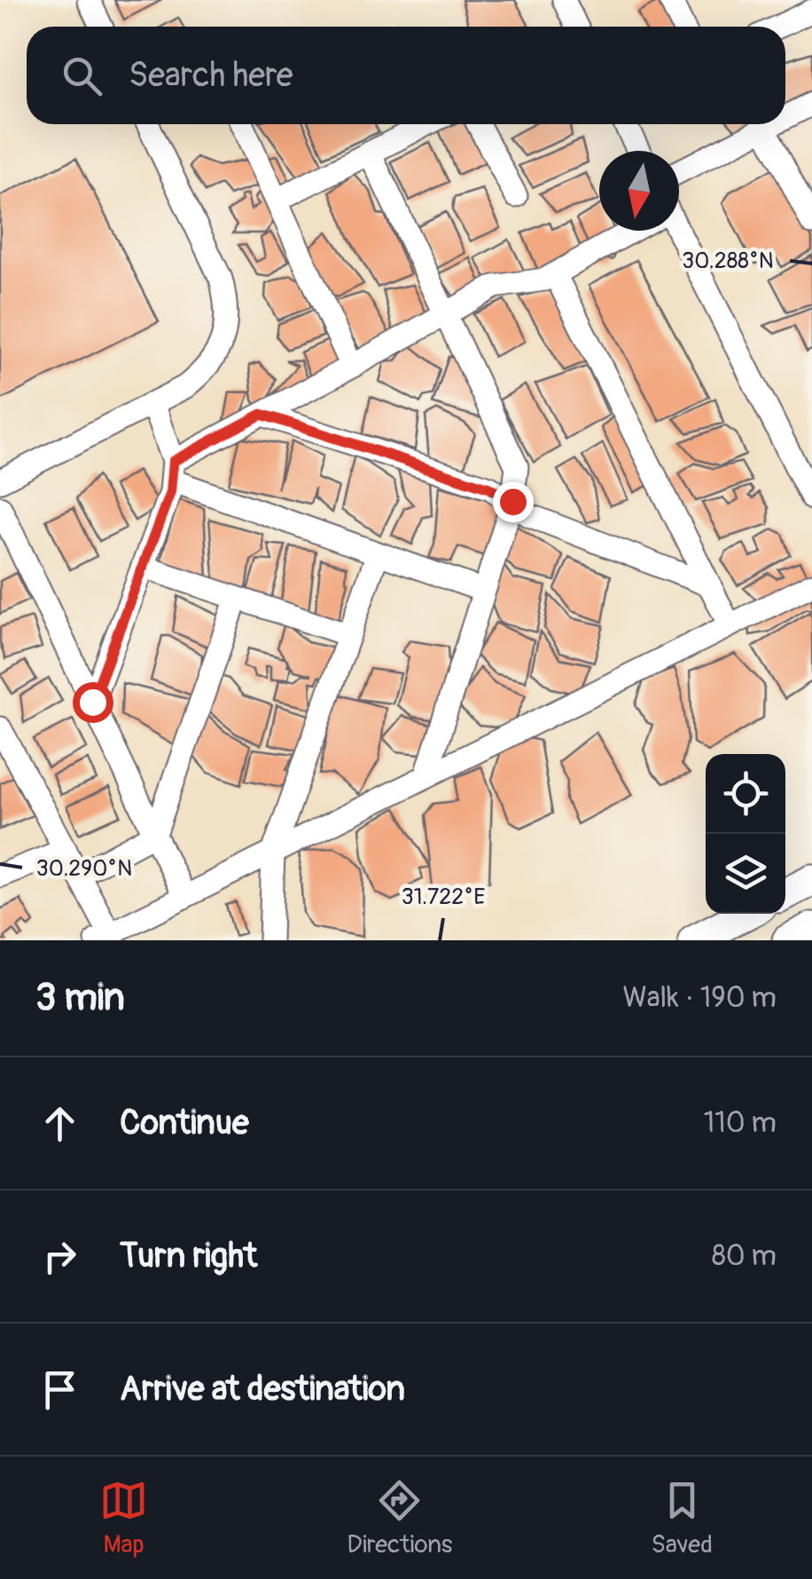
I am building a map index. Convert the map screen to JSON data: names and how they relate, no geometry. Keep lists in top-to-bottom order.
{
  "north": "bottom",
  "page": {
    "search": "Search here",
    "heading": ["3 min", "Walk · 190 m"],
    "list": [
      ["Continue", "110 m"],
      ["Turn right", "80 m"],
      "Arrive at destination"
    ],
    "nav": ["Map", "Directions", "Saved"]
  },
  "coordinates": ["30.288°N", "30.290°N", "31.722°E"]
}
